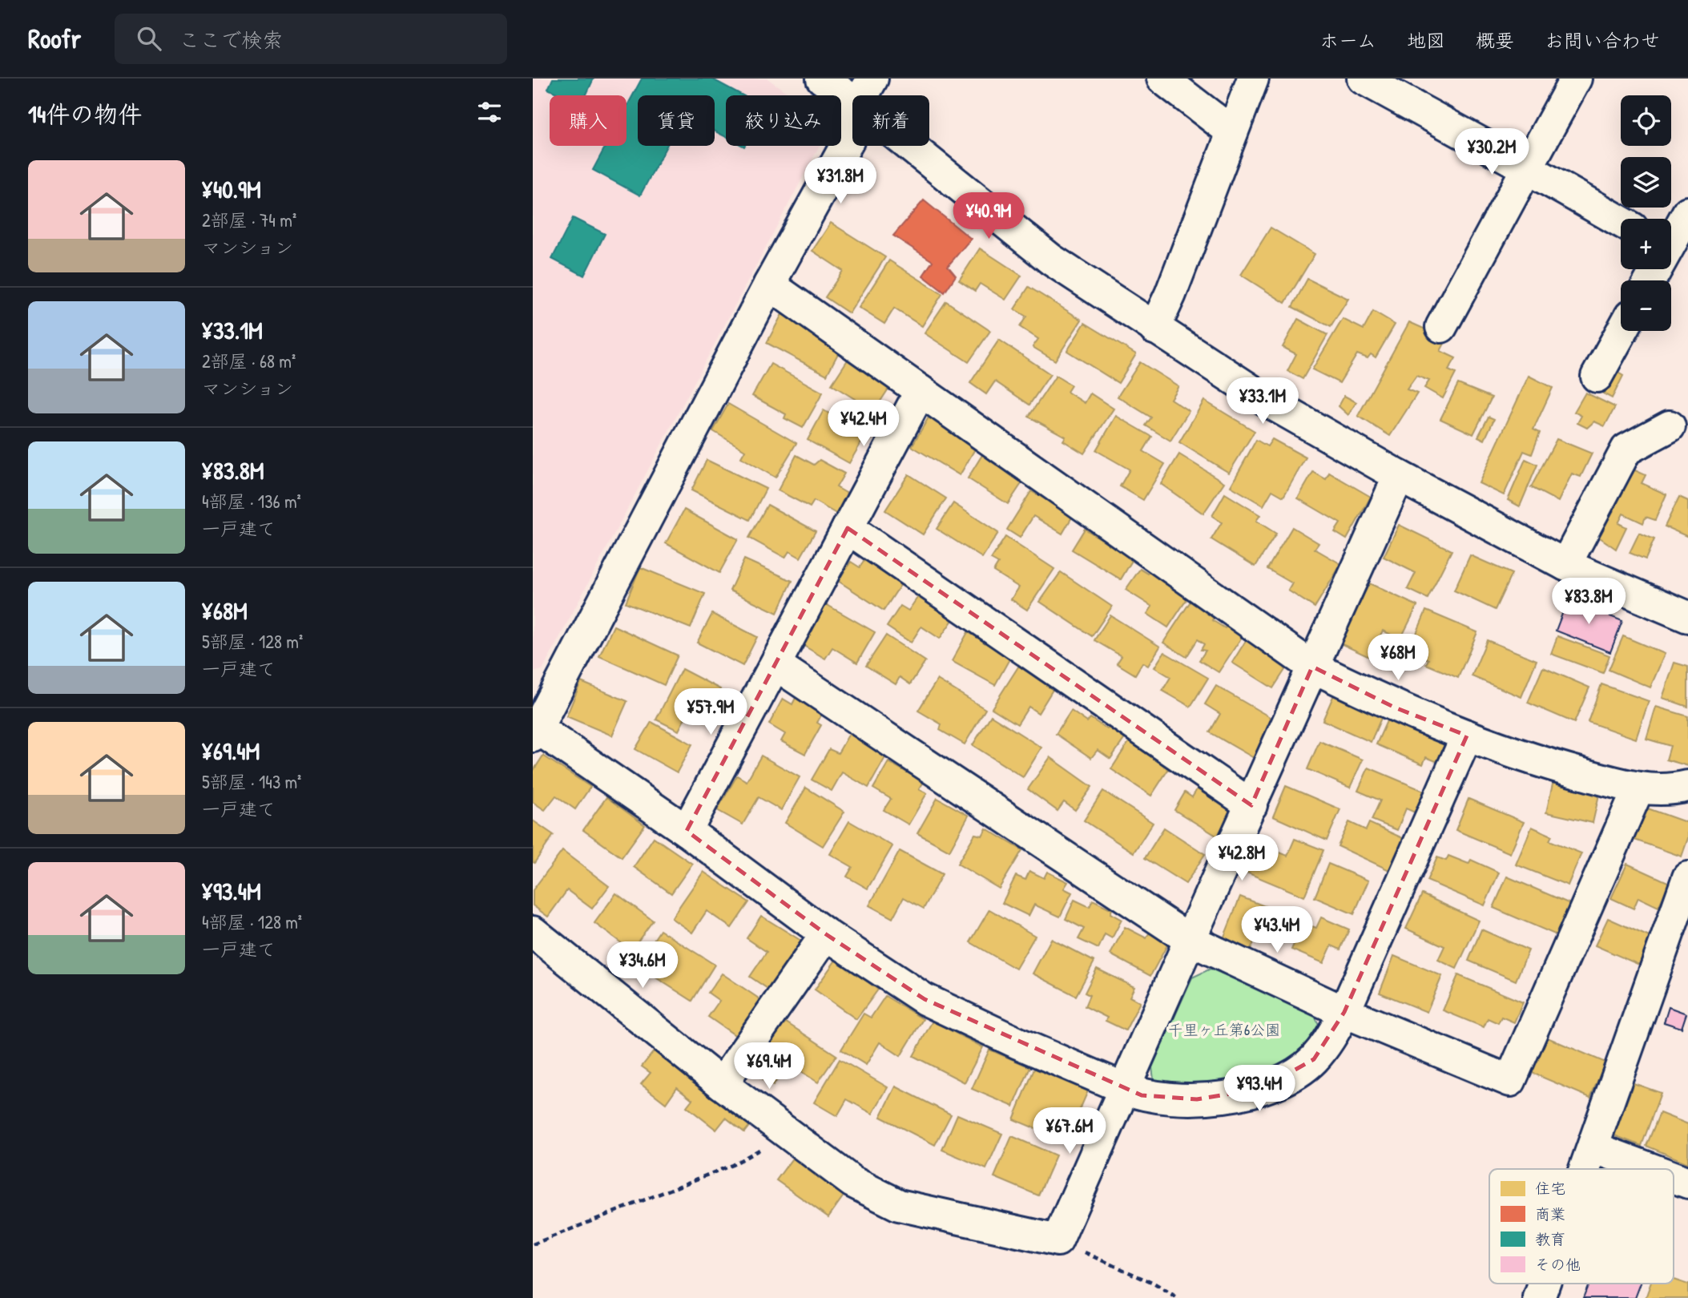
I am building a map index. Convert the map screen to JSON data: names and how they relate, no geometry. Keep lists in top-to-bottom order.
{
  "parks": ["千里ヶ丘第6公園"],
  "legend": [
    "住宅",
    "商業",
    "教育",
    "その他"
  ],
  "page": {
    "header": "Roofr",
    "search": "ここで検索",
    "nav": [
      "ホーム",
      "地図",
      "概要",
      "お問い合わせ"
    ],
    "heading": "14件の物件",
    "map_buttons": ["+", "−"],
    "chip": [
      "購入",
      "賃貸",
      "絞り込み",
      "新着"
    ],
    "price": [
      "¥30.2M",
      "¥31.8M",
      "¥40.9M",
      "¥33.1M",
      "¥42.4M",
      "¥83.8M",
      "¥68M",
      "¥57.9M",
      "¥42.8M",
      "¥43.4M",
      "¥34.6M",
      "¥69.4M",
      "¥93.4M",
      "¥67.6M"
    ],
    "list": [
      {
        "name": "¥40.9M",
        "note": "2部屋 · 74 m² · マンション"
      },
      {
        "name": "¥33.1M",
        "note": "2部屋 · 68 m² · マンション"
      },
      {
        "name": "¥83.8M",
        "note": "4部屋 · 136 m² · 一戸建て"
      },
      {
        "name": "¥68M",
        "note": "5部屋 · 128 m² · 一戸建て"
      },
      {
        "name": "¥69.4M",
        "note": "5部屋 · 143 m² · 一戸建て"
      },
      {
        "name": "¥93.4M",
        "note": "4部屋 · 128 m² · 一戸建て"
      }
    ]
  }
}
